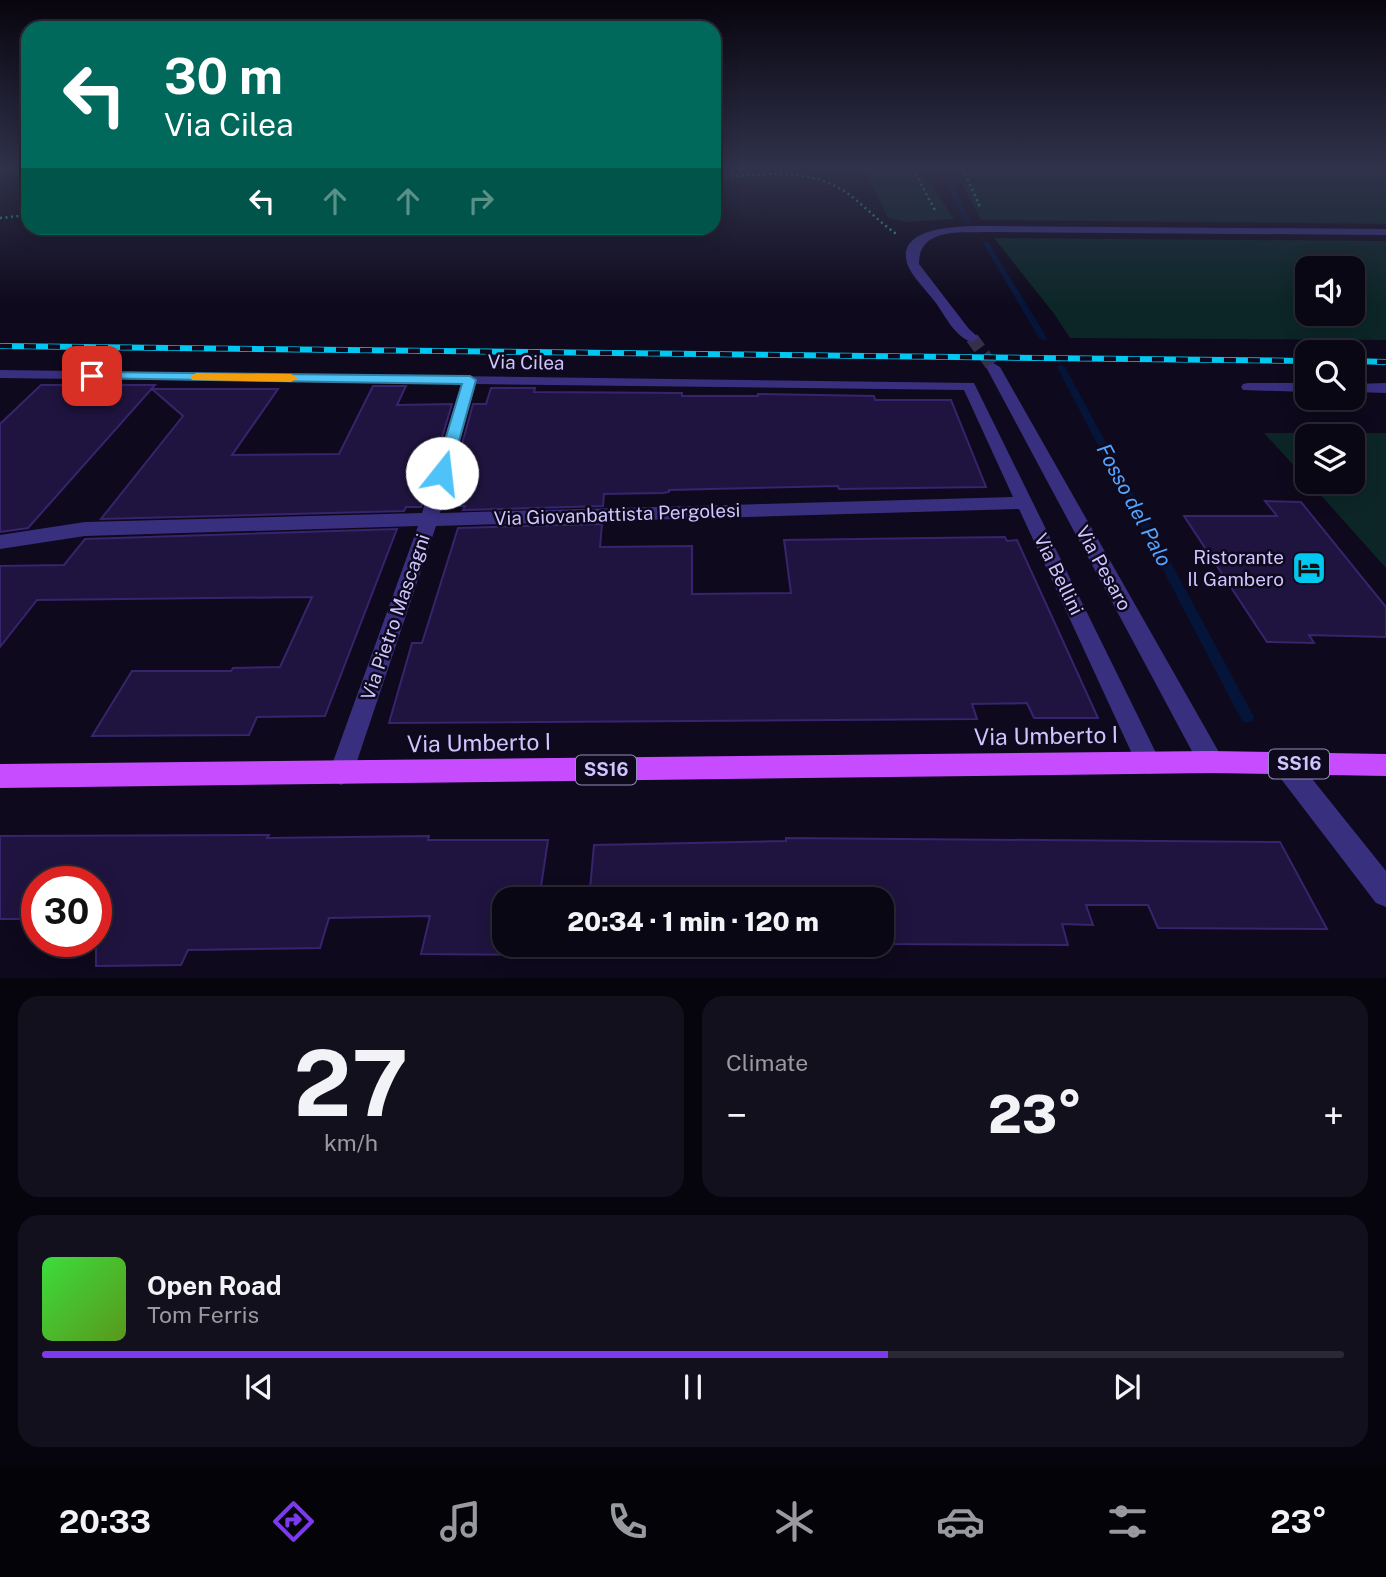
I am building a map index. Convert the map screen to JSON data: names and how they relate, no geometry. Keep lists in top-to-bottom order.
{
  "streets": {
    "main road": ["Via Umberto I", "SS16"],
    "street": [
      "Via Cilea",
      "Via Giovanbattista Pergolesi",
      "Via Pesaro",
      "Via Bellini",
      "Via Pietro Mascagni"
    ]
  },
  "crossings": [
    ["Via Cilea", "Via Bellini"],
    ["Via Cilea", "Via Pietro Mascagni"],
    ["Via Giovanbattista Pergolesi", "Via Bellini"],
    ["Via Giovanbattista Pergolesi", "Via Pietro Mascagni"],
    ["Via Pesaro", "Via Umberto I"],
    ["Via Pesaro", "SS16"],
    ["Via Bellini", "Via Umberto I"],
    ["Via Pietro Mascagni", "Via Umberto I"],
    ["Via Umberto I", "SS16"]
  ],
  "water": ["Fosso del Palo"],
  "places": {
    "hotel": ["Ristorante Il Gambero"]
  },
  "page": {
    "turn": ["30 m", "Via Cilea"],
    "limit": "30",
    "trip": "20:34 · 1 min · 120 m",
    "tile": [
      ["27", "km/h"],
      "Climate"
    ],
    "heat": ["−", "23°", "+"],
    "song": ["Open Road", "Tom Ferris"],
    "tabs": ["20:33", "23°"]
  }
}
